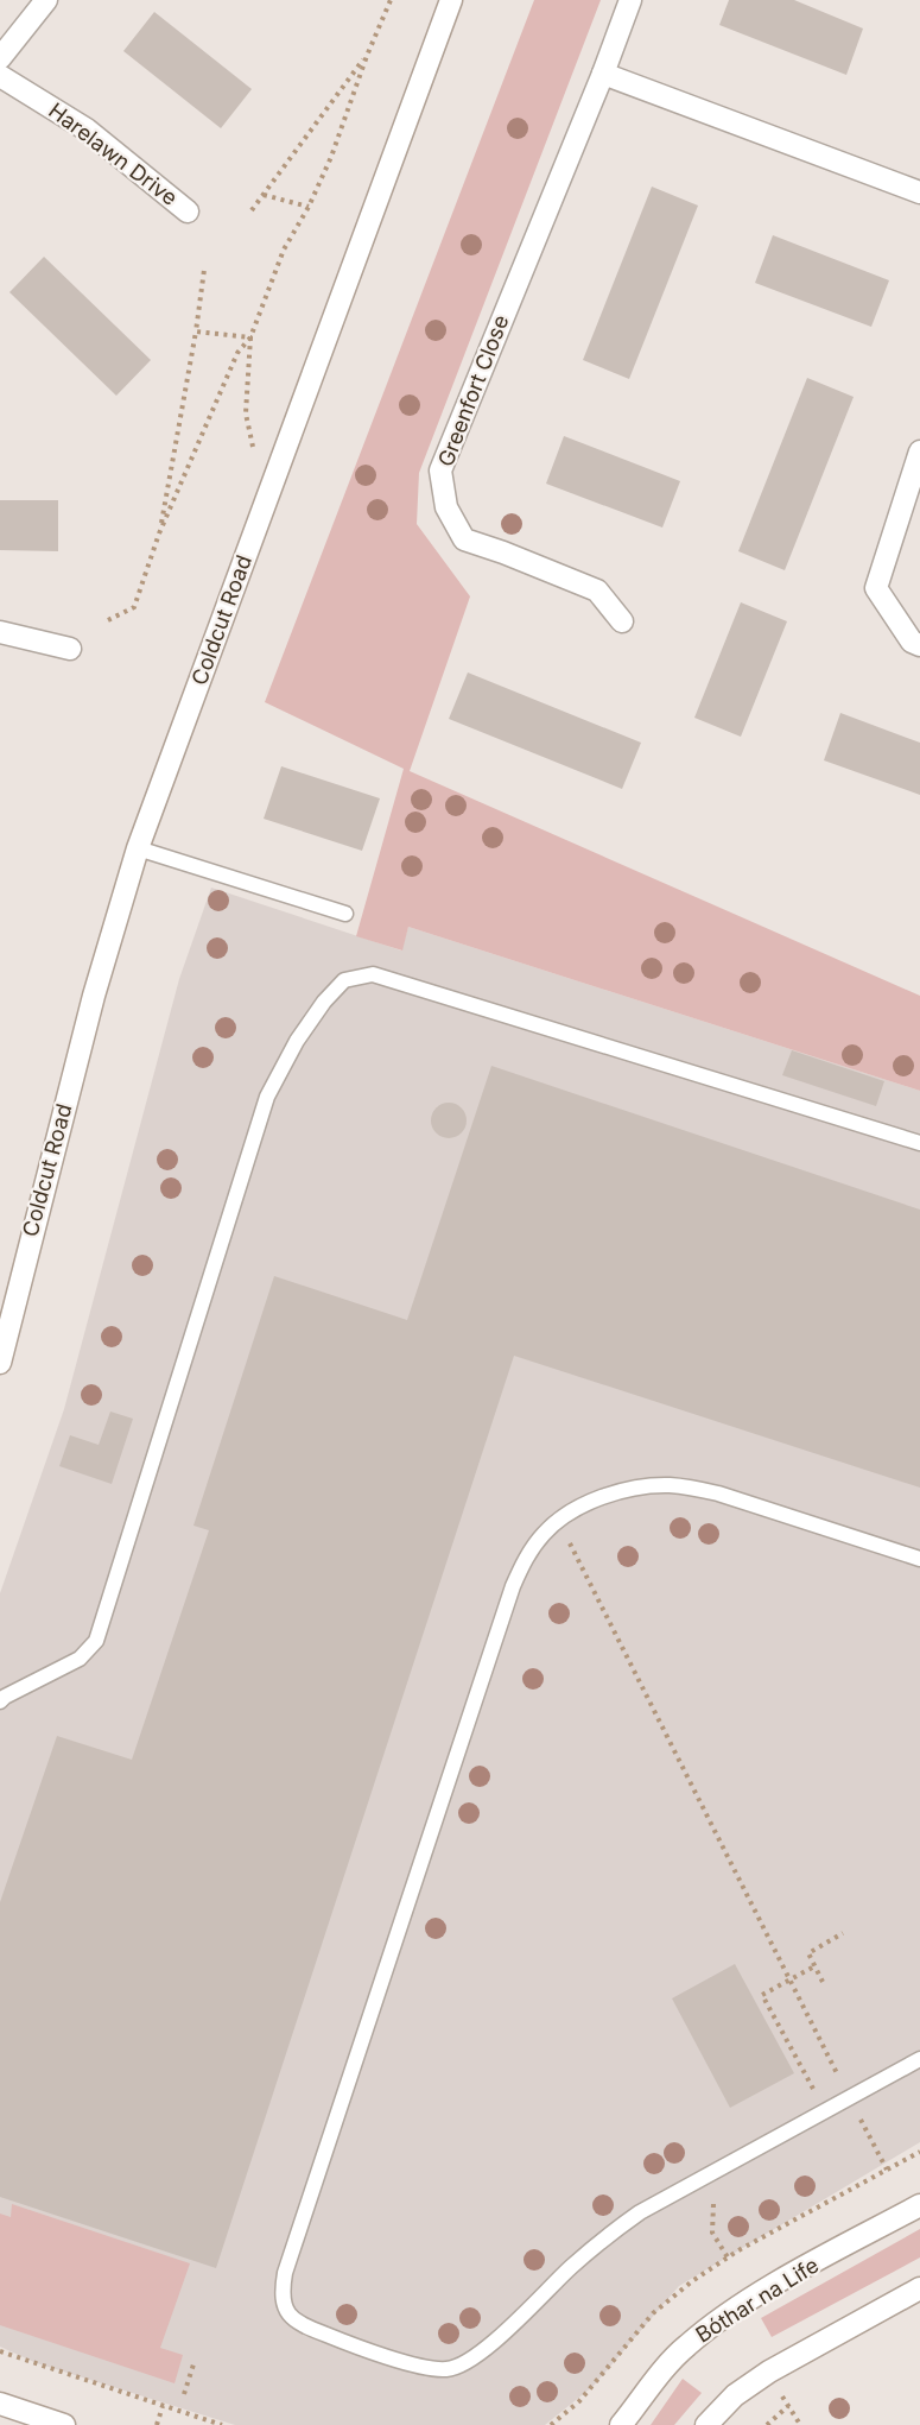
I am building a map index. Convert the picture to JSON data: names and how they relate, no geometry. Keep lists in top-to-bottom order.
{
  "streets": {
    "street": [
      "Harelawn Drive",
      "Greenfort Close",
      "Coldcut Road",
      "Bóthar na Life"
    ]
  }
}
